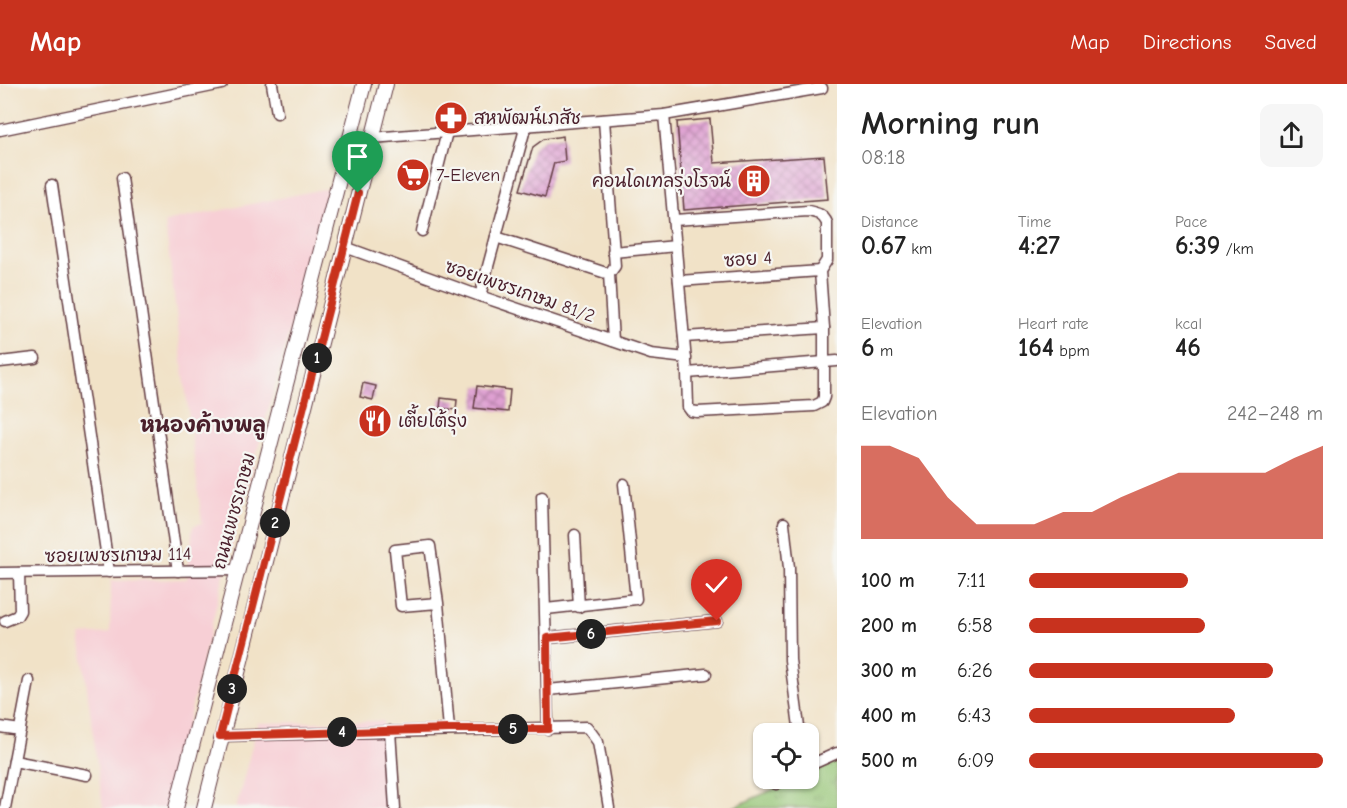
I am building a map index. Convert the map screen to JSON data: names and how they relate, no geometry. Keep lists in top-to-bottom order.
{
  "streets": {
    "main road": ["ถนนเพชรเกษม"],
    "street": ["ซอย 4", "ซอยเพชรเกษม 81/2", "ซอยเพชรเกษม 114"]
  },
  "crossings": [
    ["ถนนเพชรเกษม", "ซอยเพชรเกษม 114"]
  ],
  "districts": ["หนองค้างพลู"],
  "places": {
    "pharmacy": ["สหพัฒน์เภสัช"],
    "supermarket": ["7-Eleven"],
    "building": ["คอนโดเทลรุ่งโรจน์"],
    "restaurant": ["เตี้ยโต้รุ่ง"]
  },
  "page": {
    "header": "Map",
    "nav": ["Map", "Directions", "Saved"],
    "heading": ["Morning run", "08:18"],
    "stats": [
      ["Distance", "0.67 km"],
      ["Time", "4:27"],
      ["Pace", "6:39 /km"],
      ["Elevation", "6 m"],
      ["Heart rate", "164 bpm"],
      ["kcal", "46"]
    ],
    "pins": [
      "1",
      "2",
      "6",
      "3",
      "5",
      "4"
    ],
    "chart": ["Elevation", "242–248 m"],
    "list": [
      {
        "name": "100 m",
        "note": "7:11"
      },
      {
        "name": "200 m",
        "note": "6:58"
      },
      {
        "name": "300 m",
        "note": "6:26"
      },
      {
        "name": "400 m",
        "note": "6:43"
      },
      {
        "name": "500 m",
        "note": "6:09"
      }
    ]
  }
}
